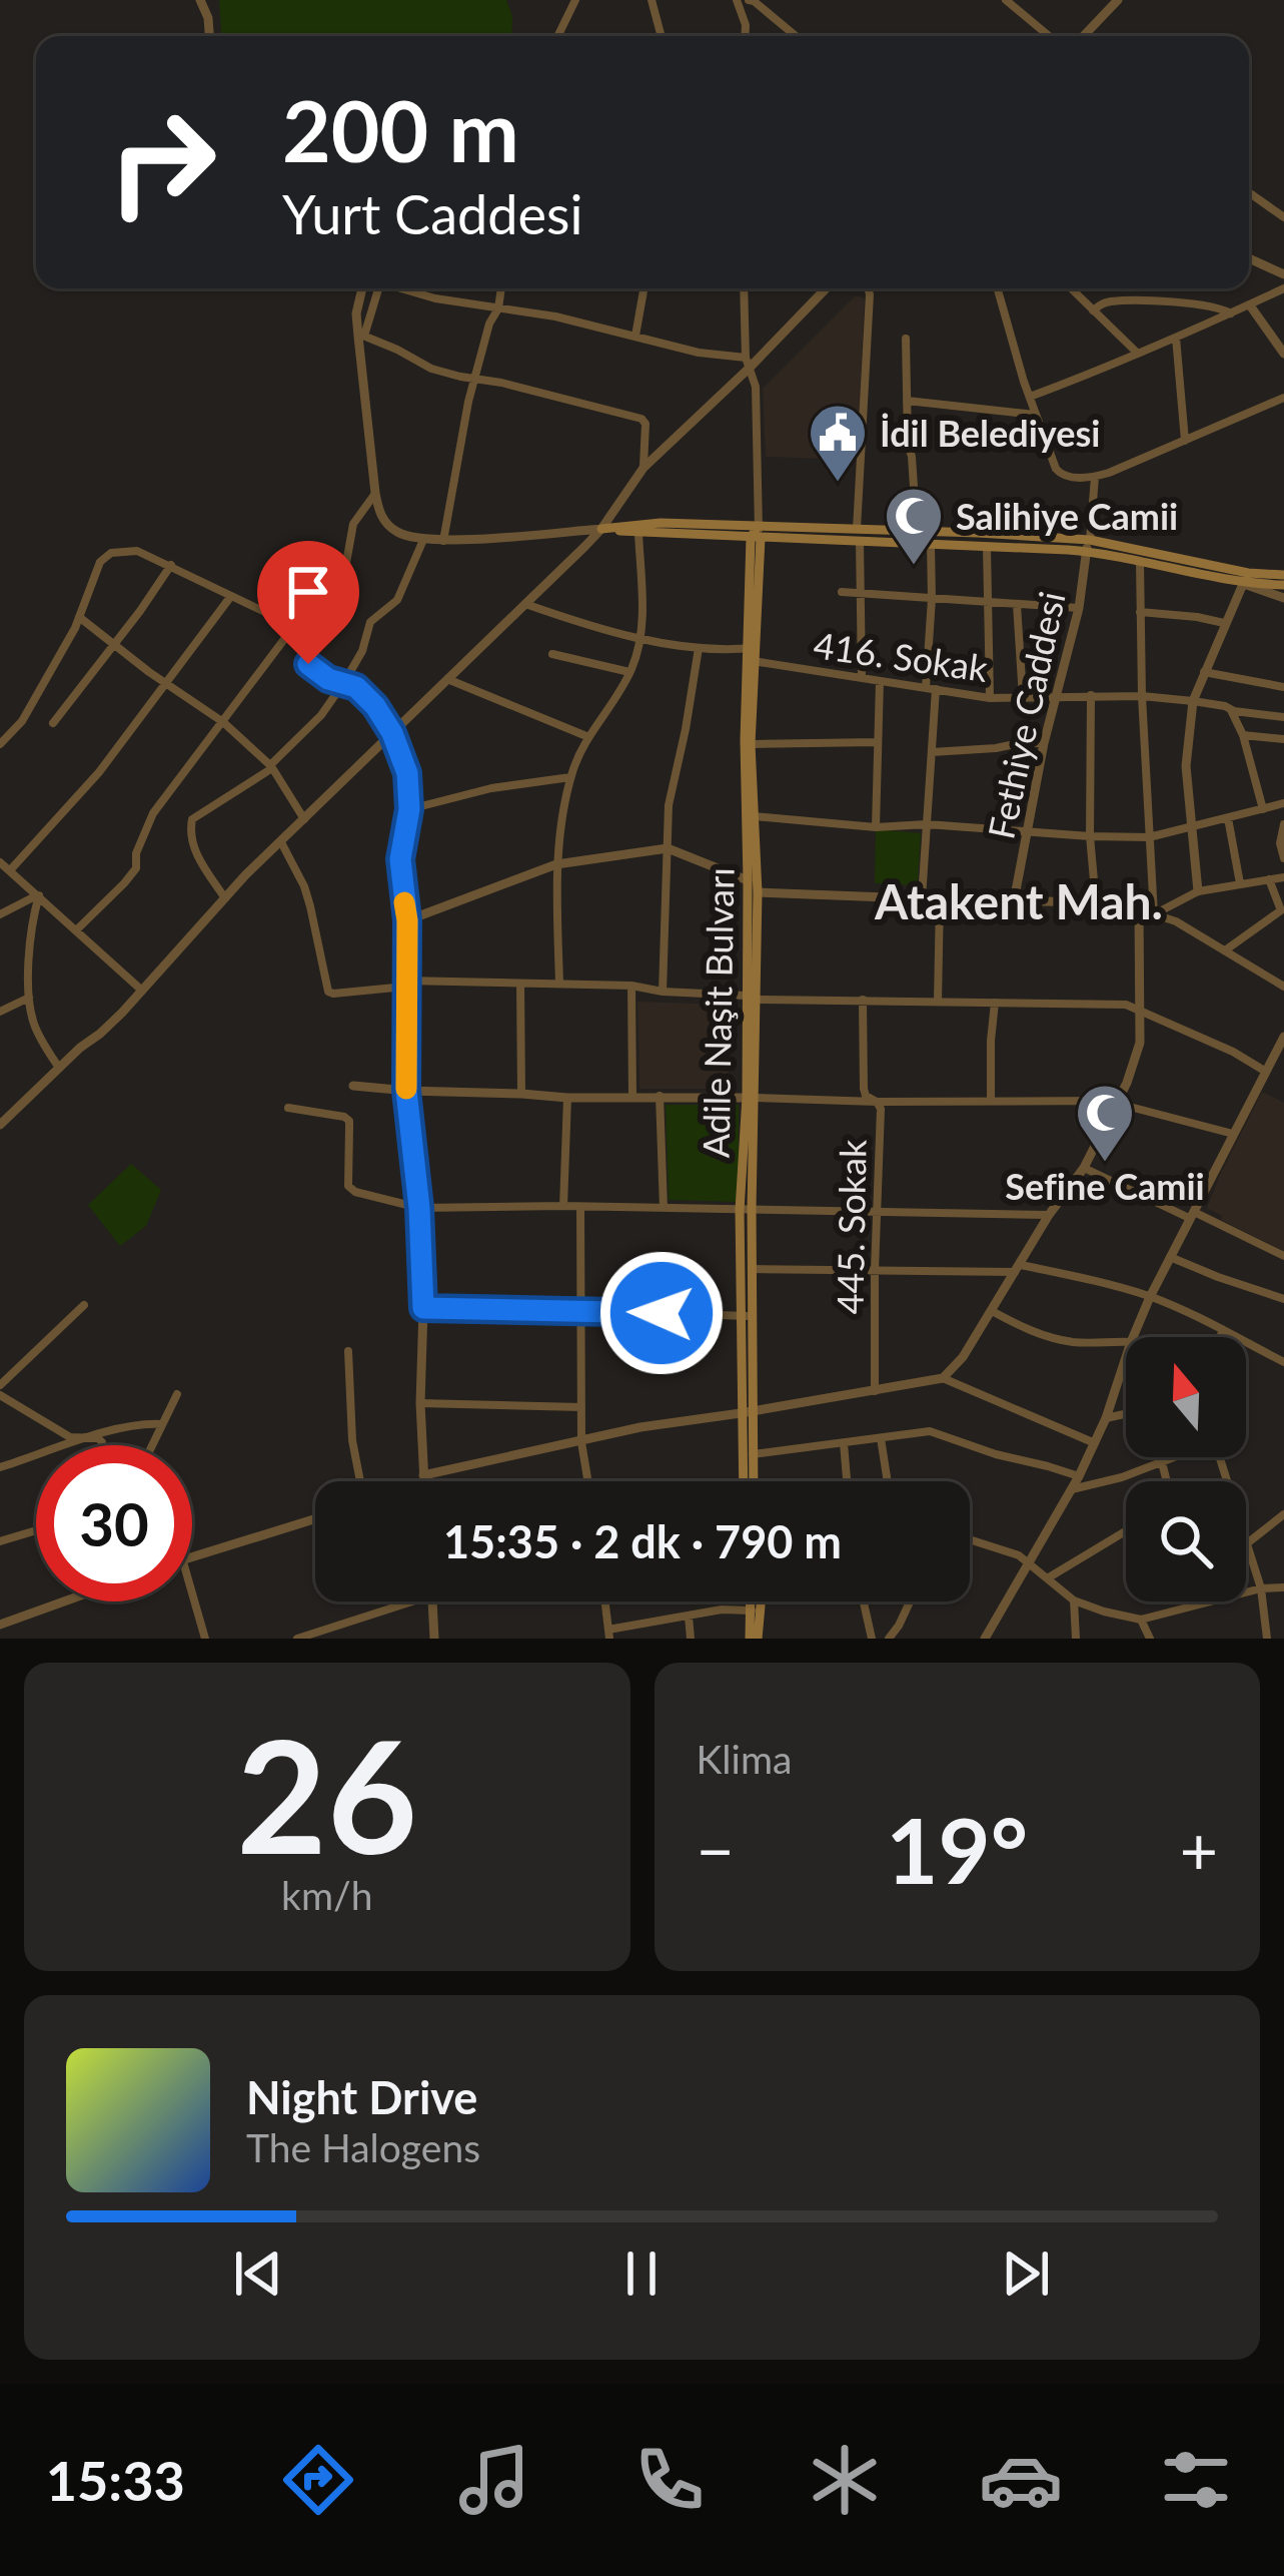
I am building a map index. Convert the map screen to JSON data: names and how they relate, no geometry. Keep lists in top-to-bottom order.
{
  "streets": {
    "main road": ["Adile Naşit Bulvarı"],
    "street": ["416. Sokak", "Fethiye Caddesi", "445. Sokak"]
  },
  "crossings": [
    ["416. Sokak", "Fethiye Caddesi"],
    ["416. Sokak", "Adile Naşit Bulvarı"]
  ],
  "districts": ["Atakent Mah."],
  "places": {
    "public building": ["İdil Belediyesi"],
    "mosque": ["Salihiye Camii", "Sefine Camii"]
  },
  "north": "top",
  "page": {
    "turn": ["200 m", "Yurt Caddesi"],
    "limit": "30",
    "trip": "15:35 · 2 dk · 790 m",
    "tile": [
      ["26", "km/h"],
      "Klima"
    ],
    "heat": ["−", "19°", "+"],
    "song": ["Night Drive", "The Halogens"],
    "tabs": "15:33"
  }
}
